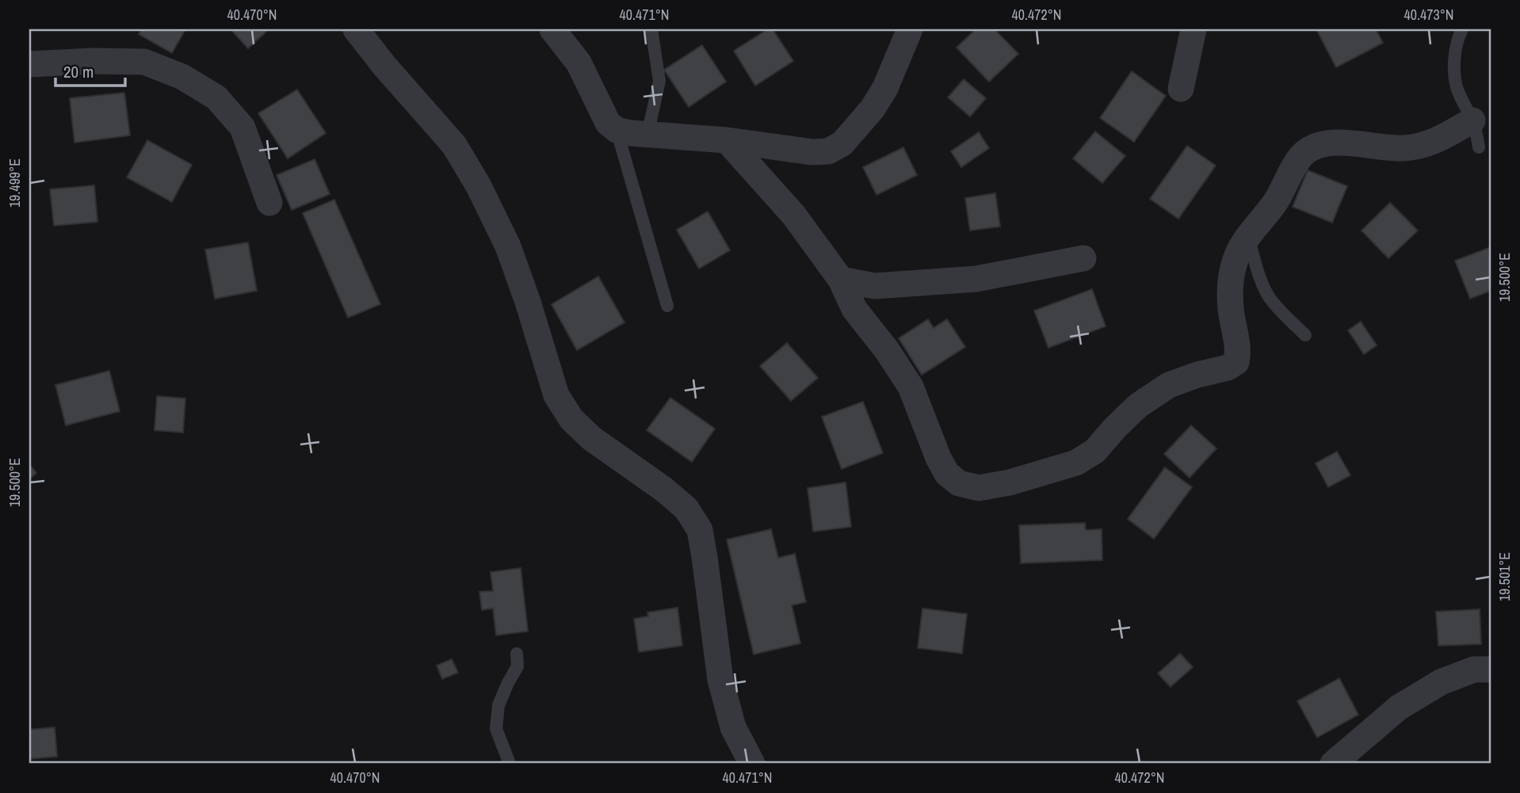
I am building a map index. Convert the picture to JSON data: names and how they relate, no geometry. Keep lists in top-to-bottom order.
{
  "scale_bar": "20 m",
  "coordinates": [
    "40.470°N",
    "40.471°N",
    "40.472°N",
    "40.473°N",
    "19.499°E",
    "19.500°E",
    "19.501°E"
  ]
}
